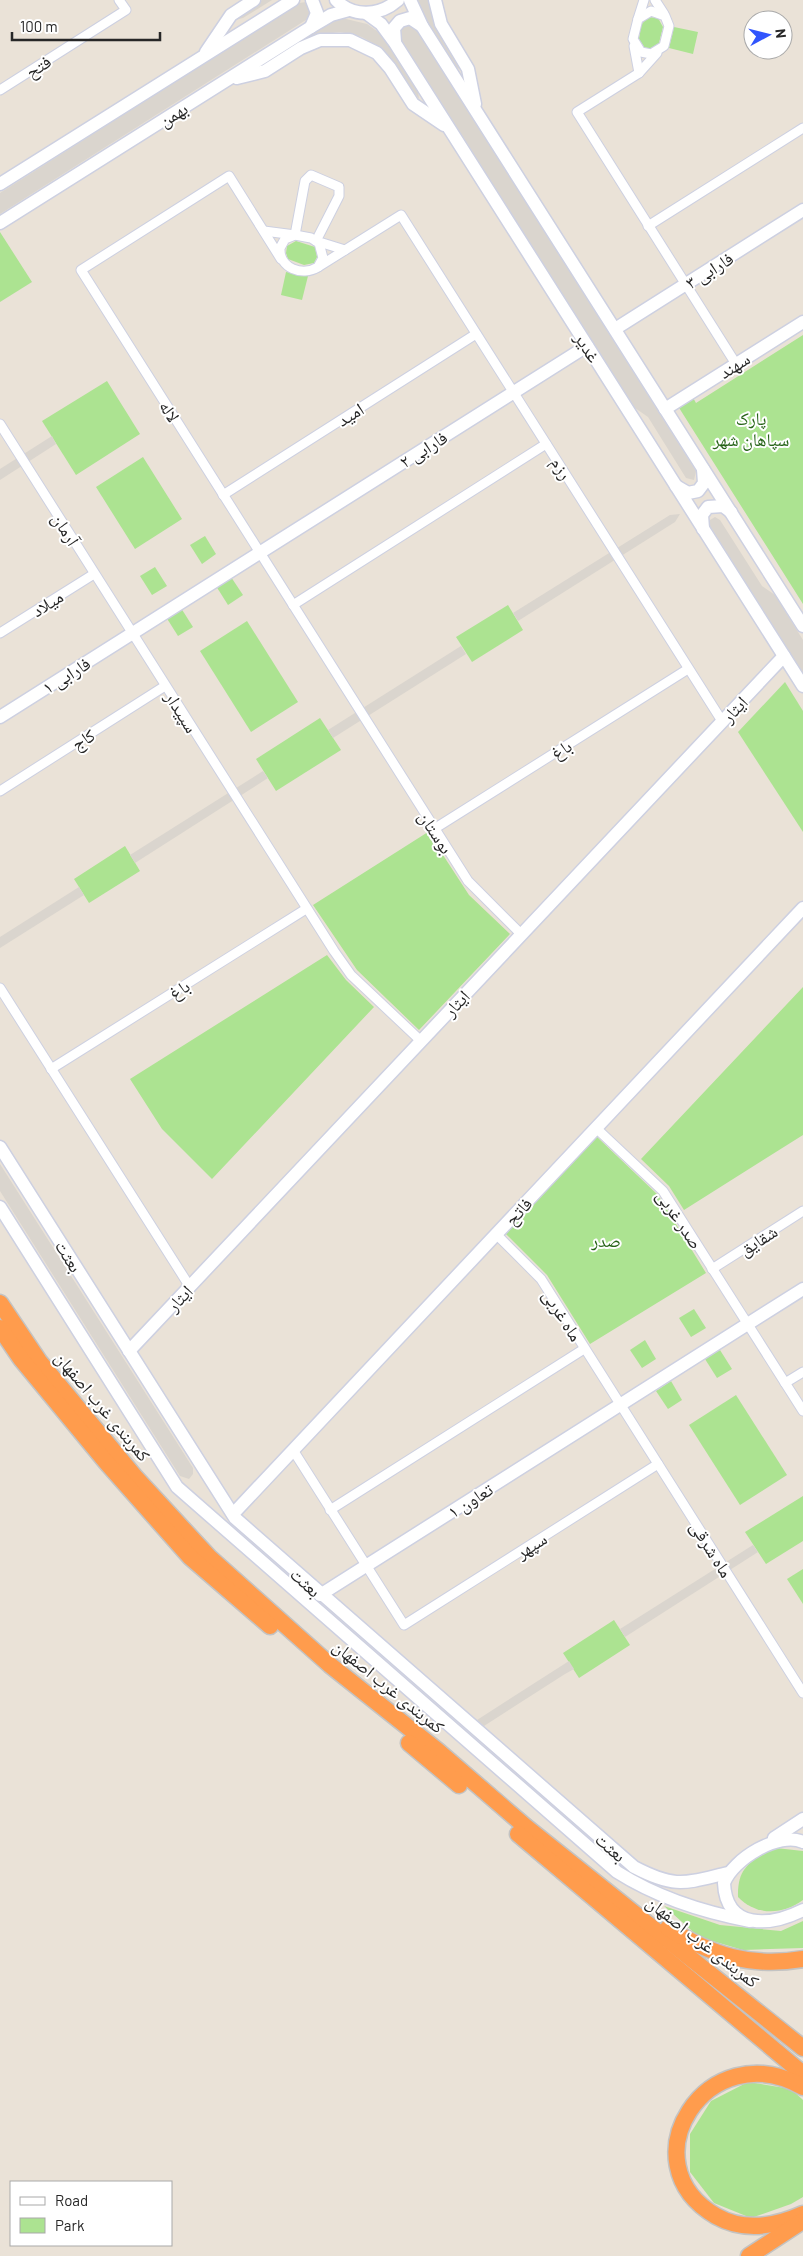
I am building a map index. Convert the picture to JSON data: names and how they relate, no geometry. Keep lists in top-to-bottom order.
{
  "streets": {
    "highway": ["کمربندی غرب اصفهان"],
    "main road": [
      "بهمن",
      "فارابی ۳",
      "غدیر",
      "سهند",
      "فارابی ۲",
      "فارابی ۱",
      "ایثار",
      "فاتح",
      "بعثت",
      "تعاون ۱"
    ],
    "street": [
      "فتح",
      "لاله",
      "امید",
      "رزم",
      "آرمان",
      "میلاد",
      "سپیدار",
      "کاج",
      "باغ",
      "بوستان",
      "صدر غربی",
      "شقایق",
      "ماه غربی",
      "سپهر",
      "ماه شرقی"
    ]
  },
  "crossings": [
    ["فارابی ۳", "غدیر"],
    ["غدیر", "سهند"],
    ["غدیر", "فارابی ۲"],
    ["غدیر", "ایثار"],
    ["لاله", "امید"],
    ["لاله", "فارابی ۲"],
    ["لاله", "بوستان"],
    ["امید", "رزم"],
    ["فارابی ۲", "رزم"],
    ["فارابی ۲", "آرمان"],
    ["فارابی ۲", "فارابی ۱"],
    ["فارابی ۲", "سپیدار"],
    ["رزم", "ایثار"],
    ["رزم", "باغ"],
    ["آرمان", "میلاد"],
    ["آرمان", "فارابی ۱"],
    ["آرمان", "سپیدار"],
    ["فارابی ۱", "سپیدار"],
    ["ایثار", "سپیدار"],
    ["ایثار", "بوستان"],
    ["ایثار", "بعثت"],
    ["سپیدار", "کاج"],
    ["سپیدار", "باغ"],
    ["باغ", "بوستان"],
    ["فاتح", "صدر غربی"],
    ["فاتح", "بعثت"],
    ["فاتح", "ماه غربی"],
    ["صدر غربی", "شقایق"],
    ["صدر غربی", "تعاون ۱"],
    ["بعثت", "تعاون ۱"],
    ["ماه غربی", "تعاون ۱"],
    ["ماه غربی", "ماه شرقی"],
    ["تعاون ۱", "سپهر"],
    ["تعاون ۱", "ماه شرقی"],
    ["سپهر", "ماه شرقی"]
  ],
  "parks": ["پارک سپاهان شهر", "صدر"],
  "legend": ["Road", "Park"],
  "scale_bar": "100 m",
  "north": "right"
}
